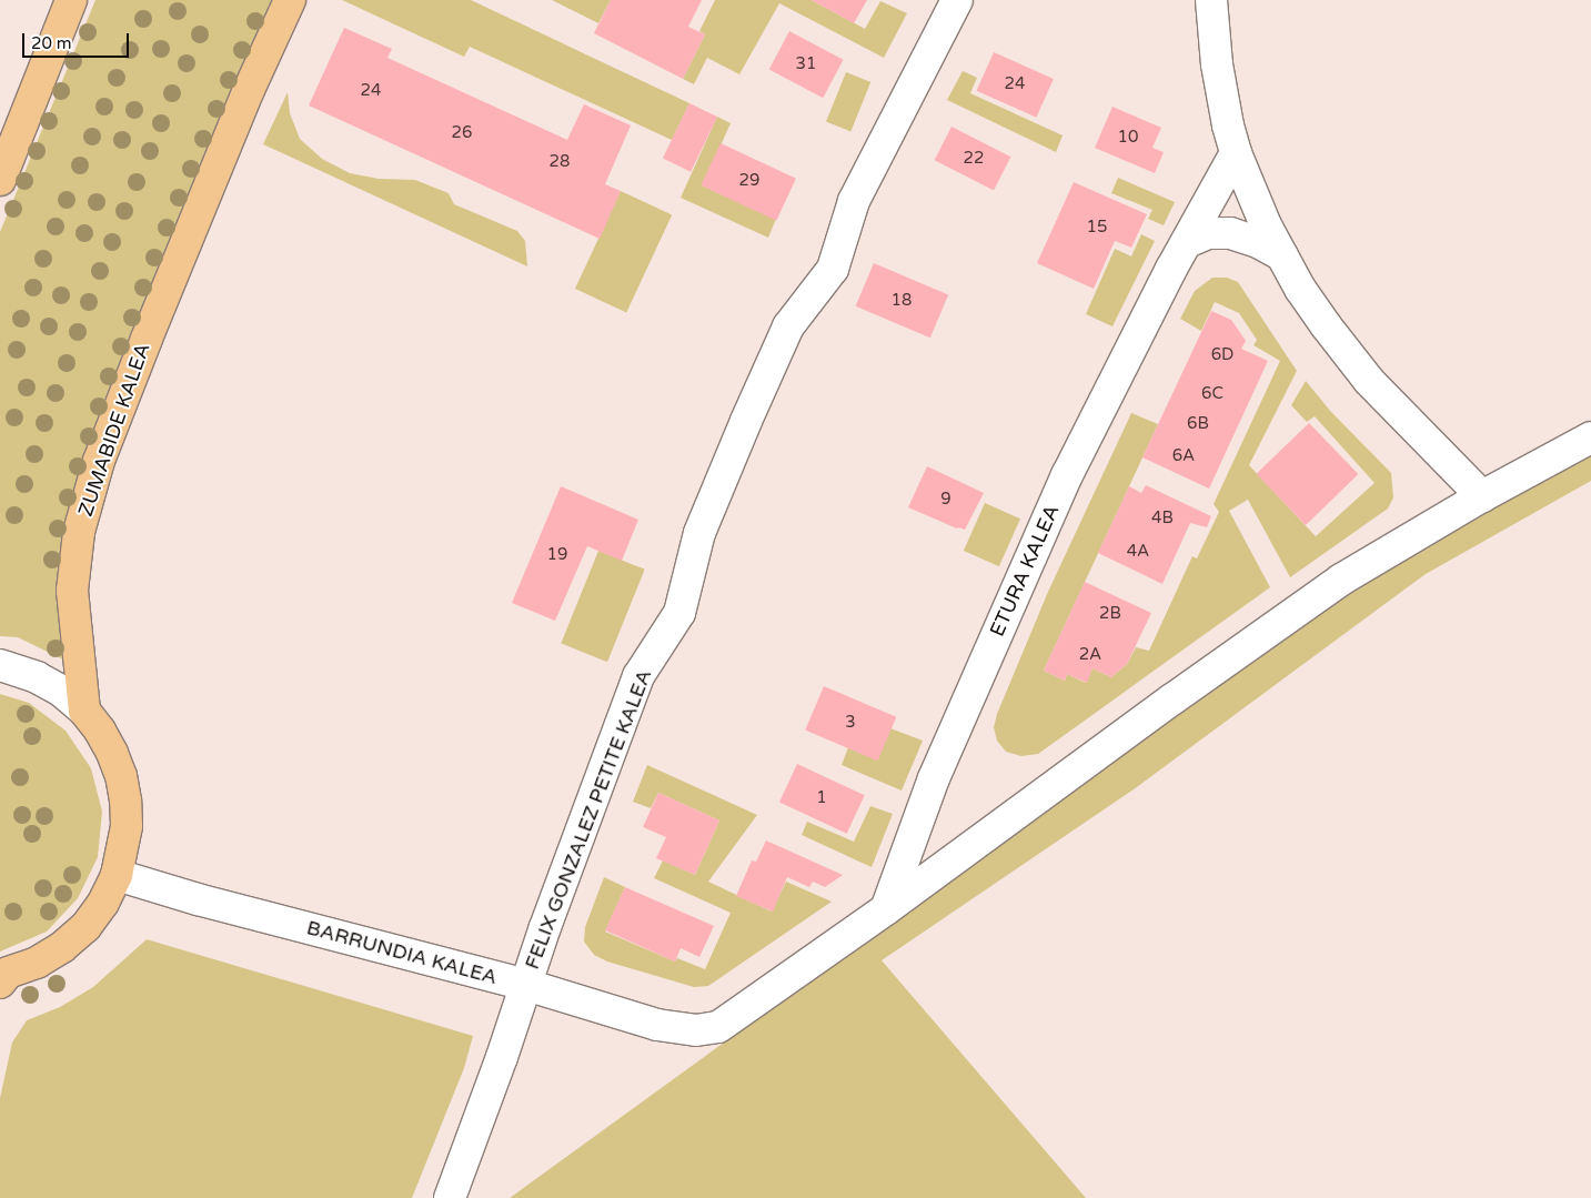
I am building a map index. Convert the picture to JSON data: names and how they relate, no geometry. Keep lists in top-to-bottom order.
{
  "streets": {
    "main road": ["ZUMABIDE KALEA"],
    "street": ["ETURA KALEA", "FELIX GONZALEZ PETITE KALEA", "BARRUNDIA KALEA"]
  },
  "crossings": [
    ["ETURA KALEA", "BARRUNDIA KALEA"],
    ["FELIX GONZALEZ PETITE KALEA", "BARRUNDIA KALEA"]
  ],
  "house_numbers": [
    "31",
    "24",
    "24",
    "26",
    "10",
    "22",
    "28",
    "29",
    "15",
    "18",
    "6D",
    "6C",
    "6B",
    "6A",
    "9",
    "4B",
    "4A",
    "19",
    "2B",
    "2A",
    "3",
    "1"
  ],
  "scale_bar": "20 m"
}
